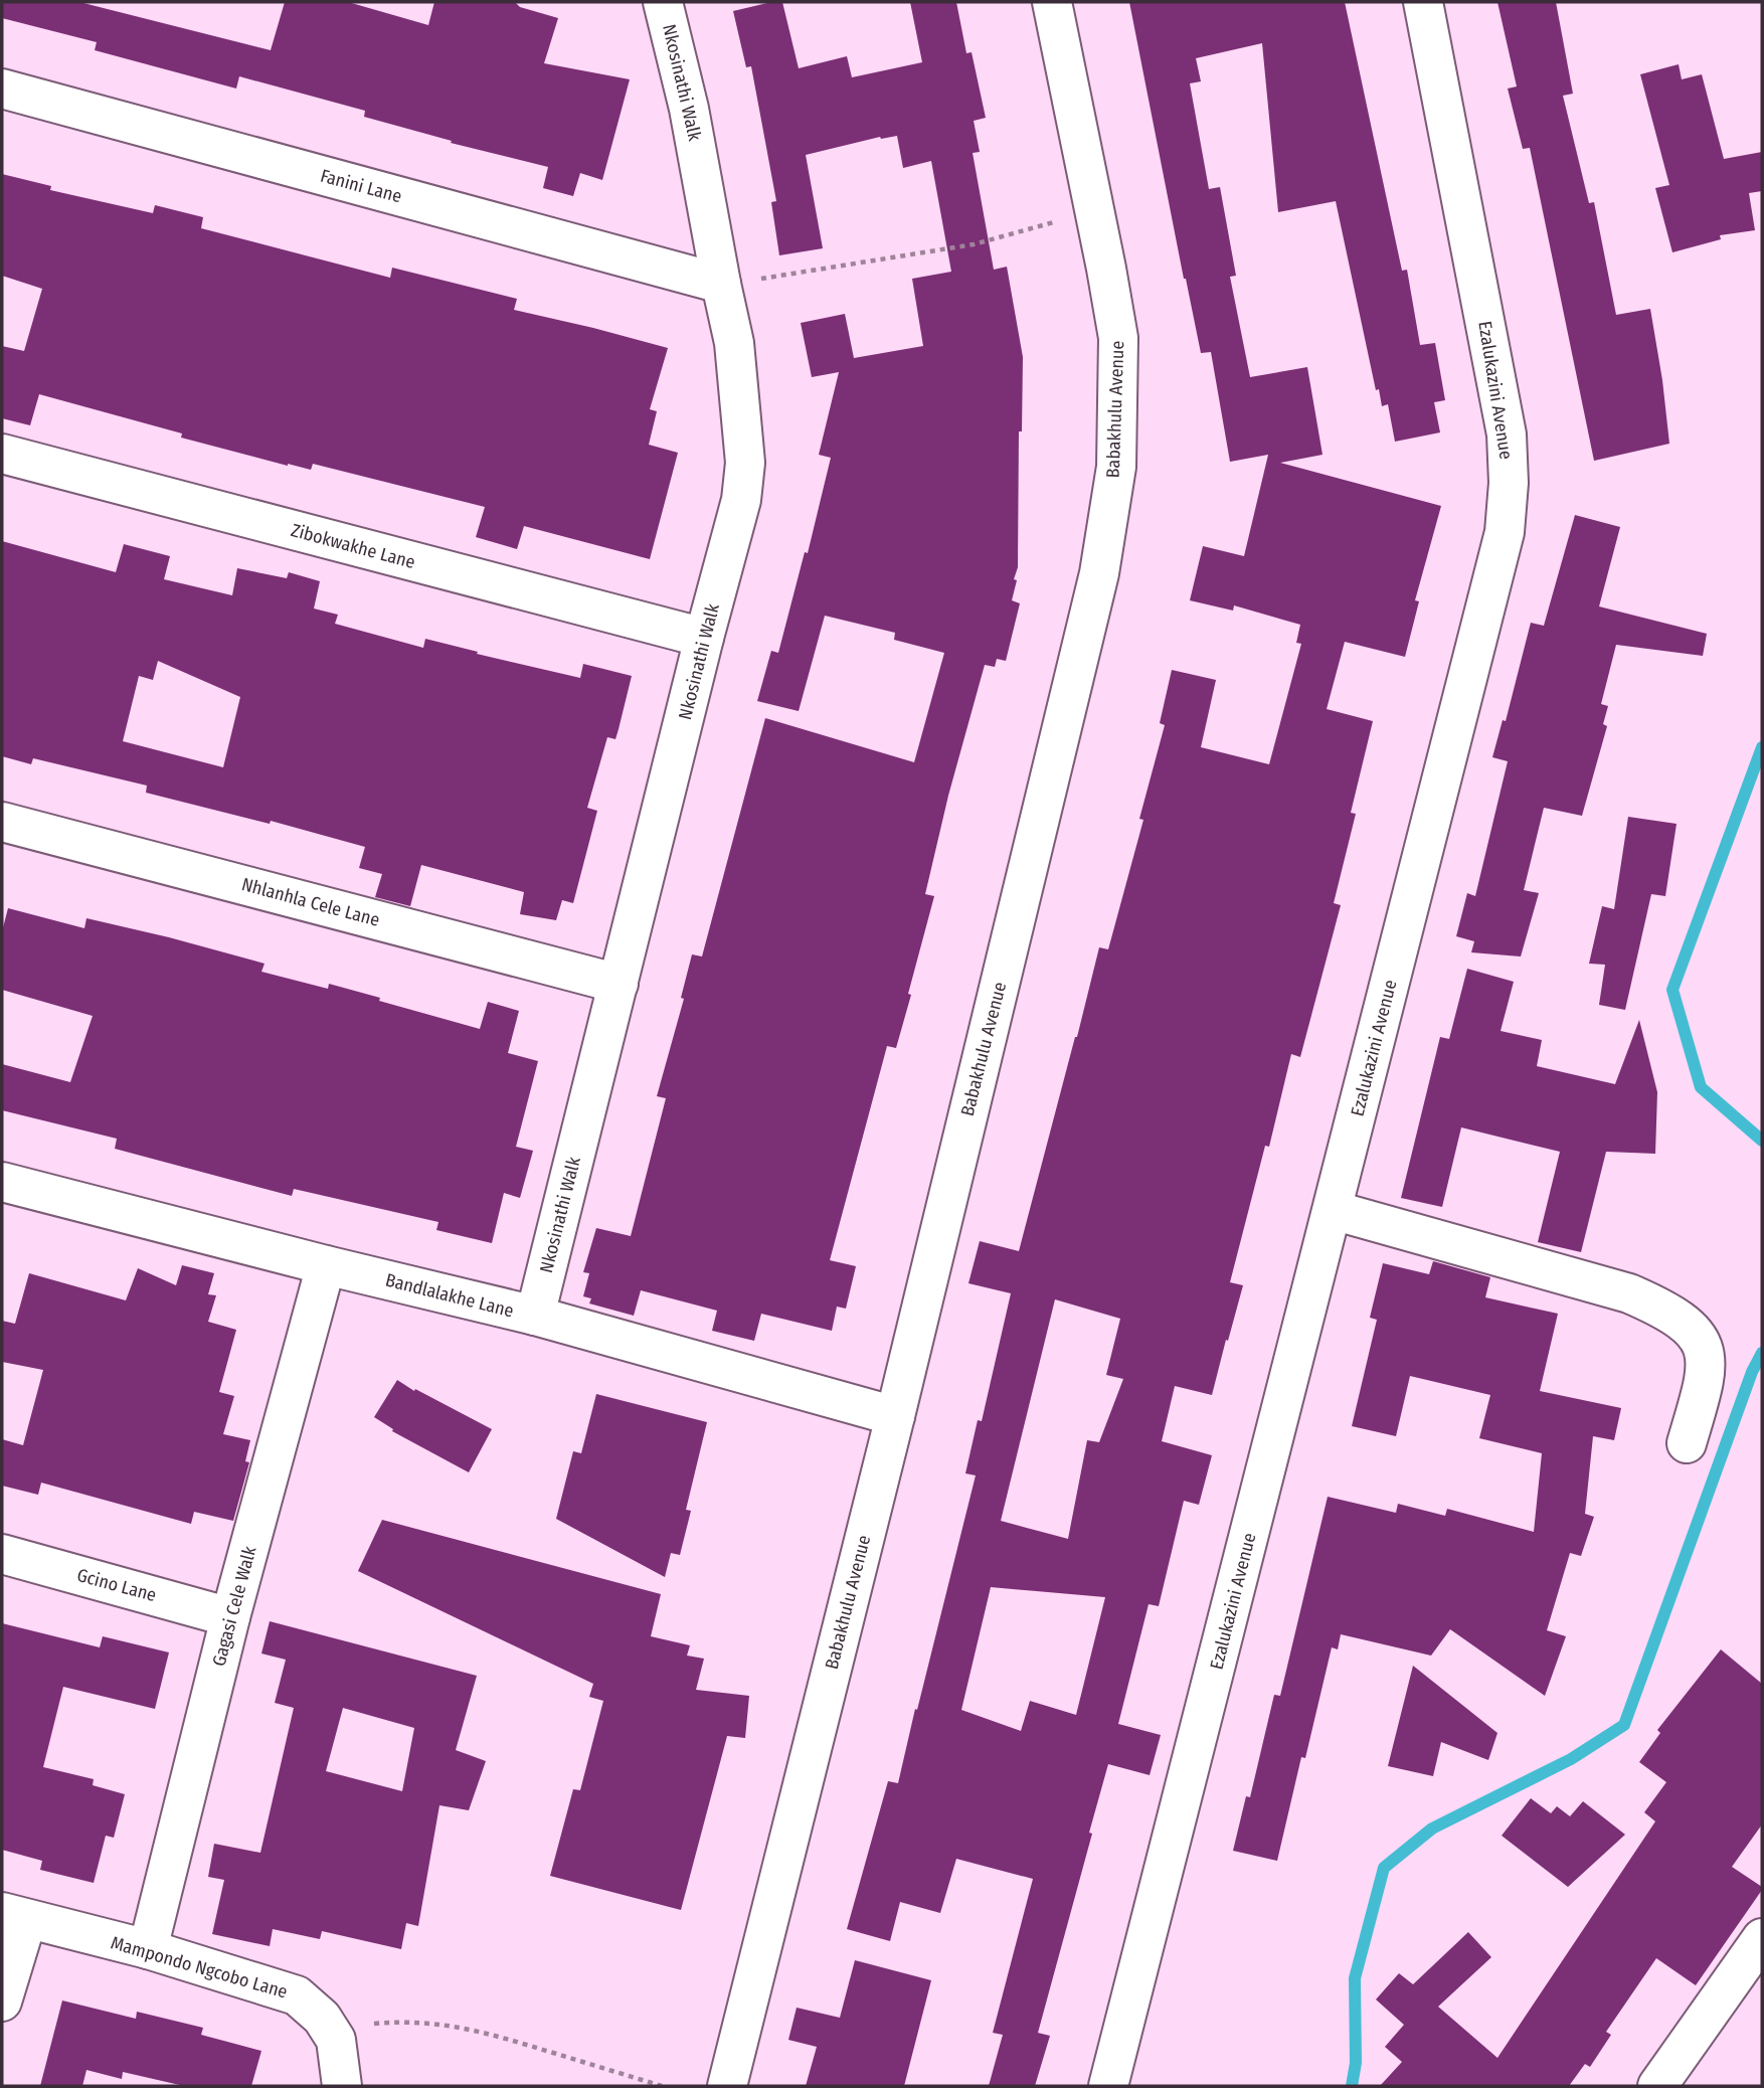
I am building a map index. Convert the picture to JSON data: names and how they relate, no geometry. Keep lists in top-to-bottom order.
{
  "streets": {
    "street": [
      "Nkosinathi Walk",
      "Fanini Lane",
      "Ezalukazini Avenue",
      "Babakhulu Avenue",
      "Zibokwakhe Lane",
      "Nhlanhla Cele Lane",
      "Bandlalakhe Lane",
      "Gcino Lane",
      "Gagasi Cele Walk",
      "Mampondo Ngcobo Lane"
    ]
  },
  "crossings": [
    ["Nkosinathi Walk", "Fanini Lane"],
    ["Nkosinathi Walk", "Zibokwakhe Lane"],
    ["Nkosinathi Walk", "Nhlanhla Cele Lane"],
    ["Nkosinathi Walk", "Bandlalakhe Lane"],
    ["Babakhulu Avenue", "Bandlalakhe Lane"],
    ["Bandlalakhe Lane", "Gagasi Cele Walk"],
    ["Gcino Lane", "Gagasi Cele Walk"],
    ["Gagasi Cele Walk", "Mampondo Ngcobo Lane"]
  ]
}
